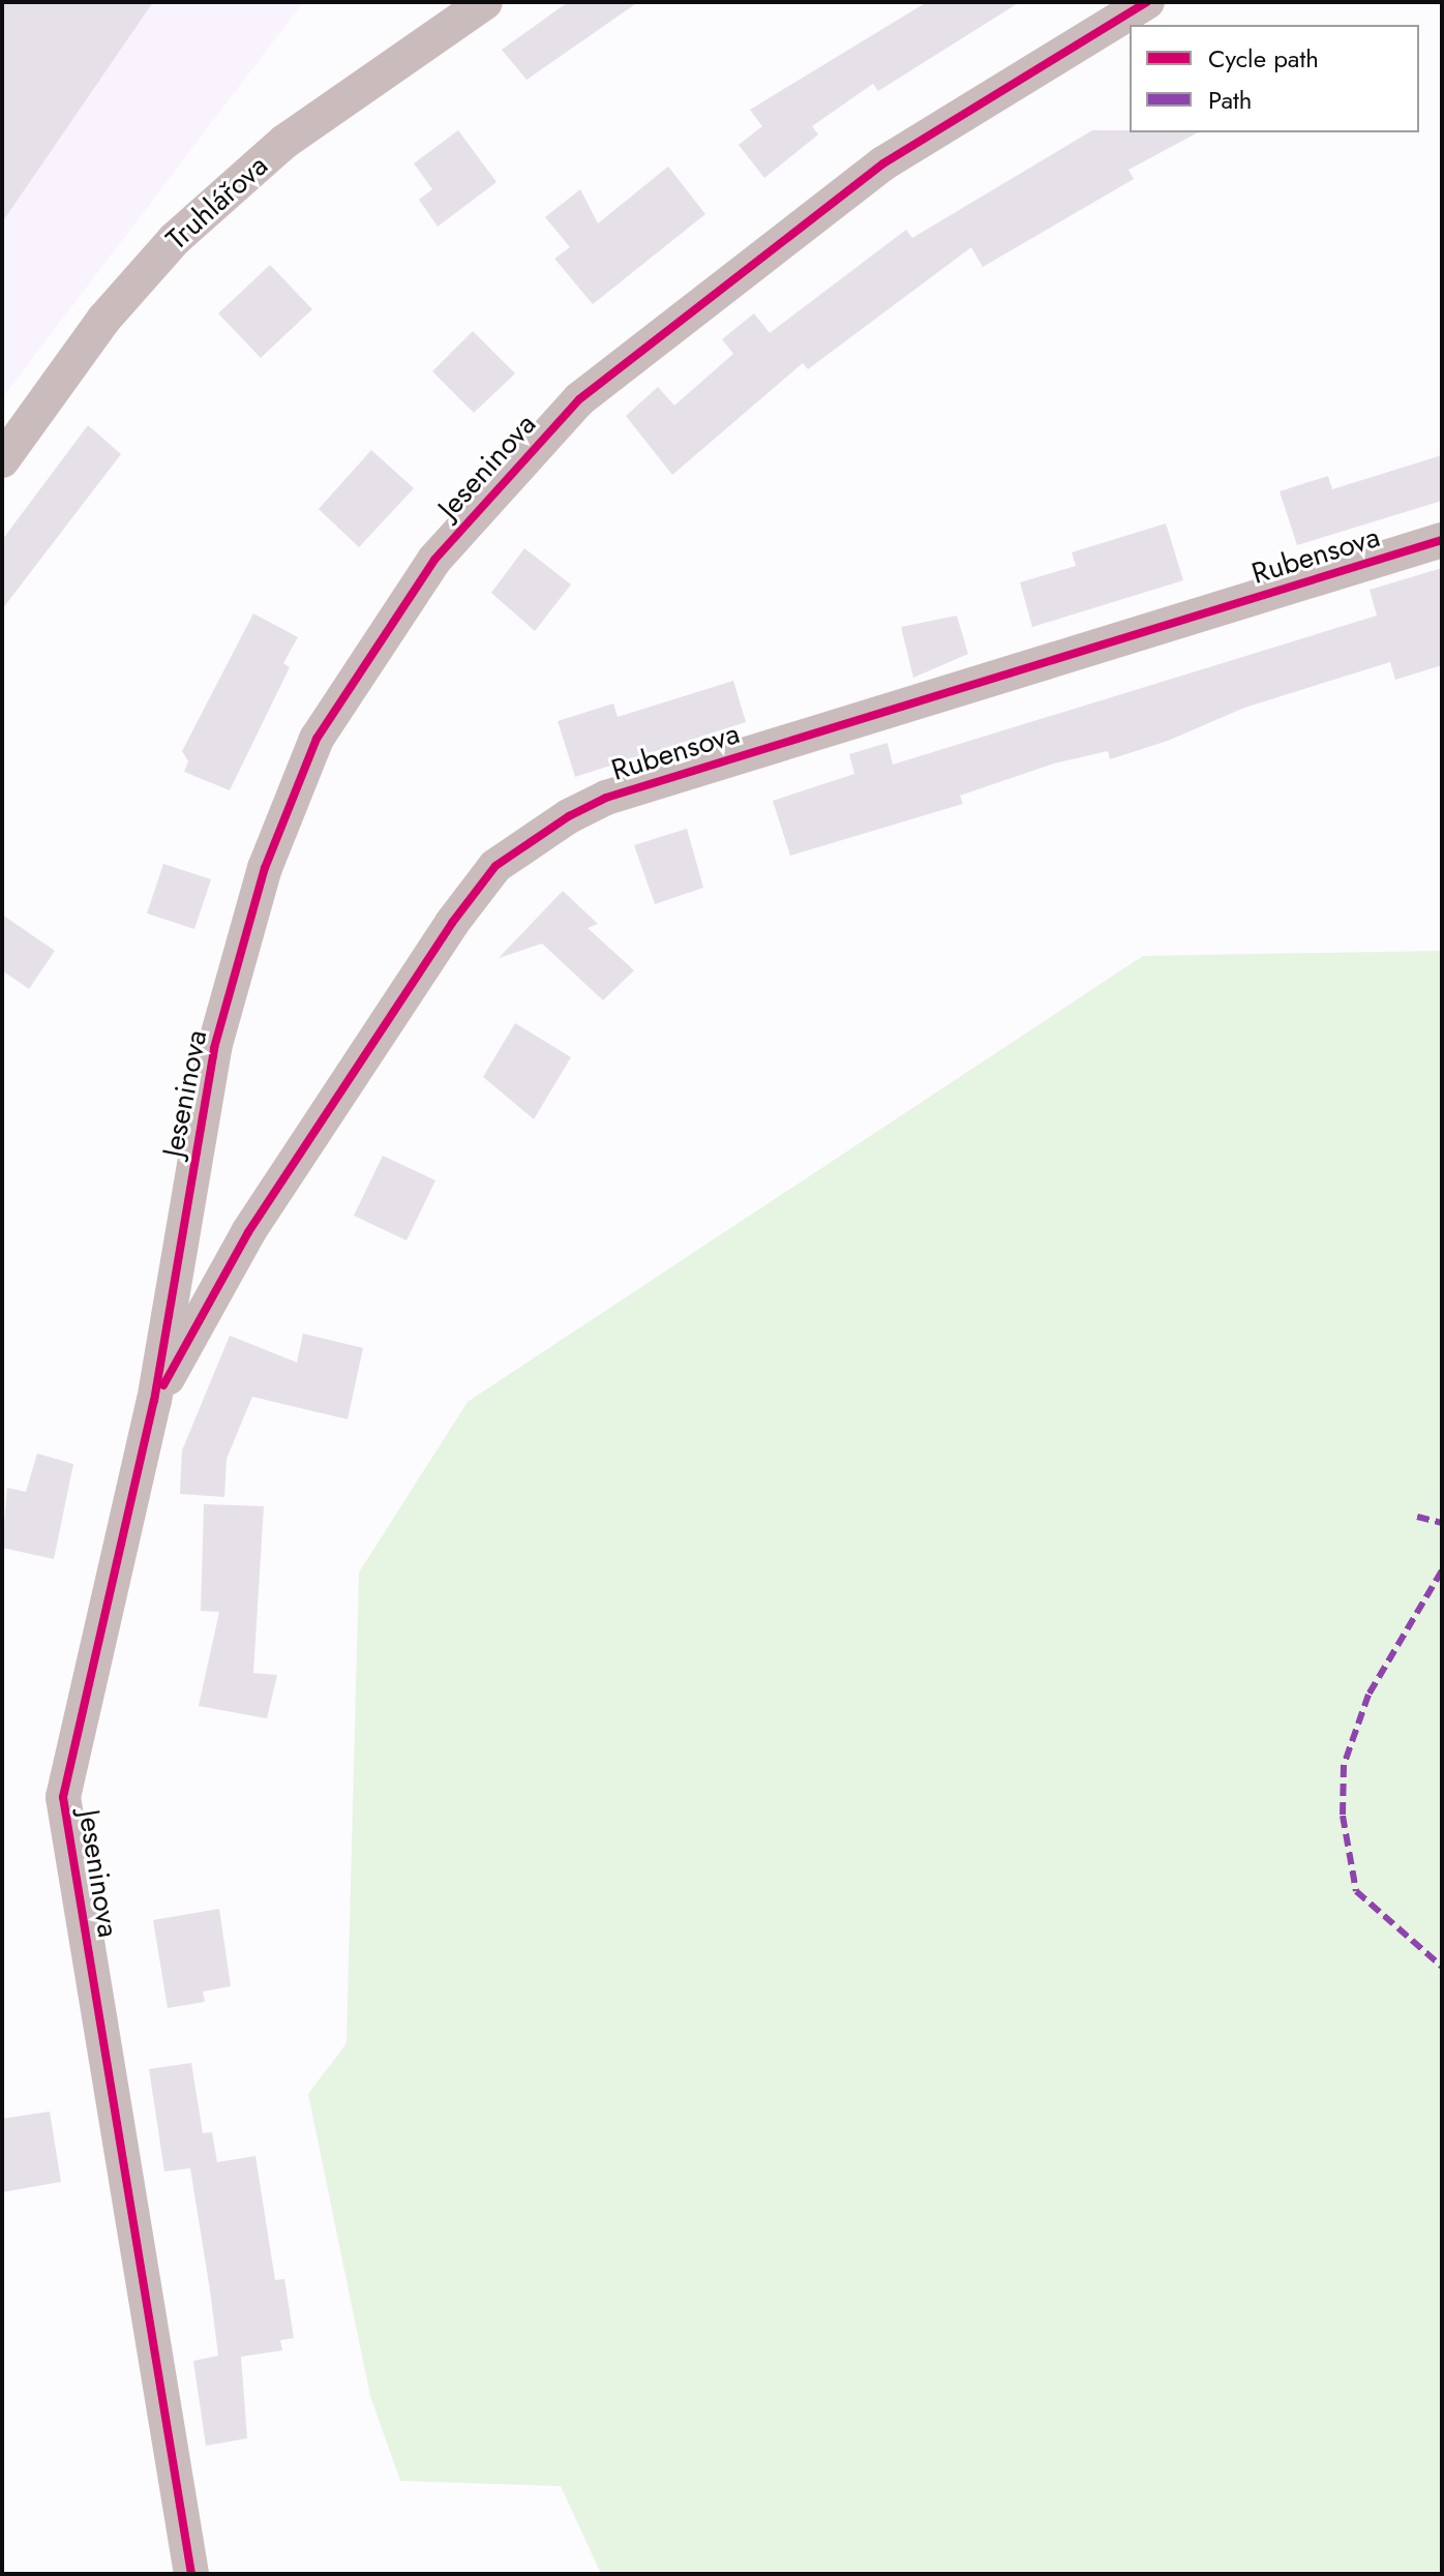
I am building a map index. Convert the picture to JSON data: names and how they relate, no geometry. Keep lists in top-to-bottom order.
{
  "streets": {
    "street": ["Truhlářova", "Jeseninova", "Rubensova"]
  },
  "crossings": [
    ["Jeseninova", "Rubensova"]
  ],
  "legend": ["Cycle path", "Path"]
}
